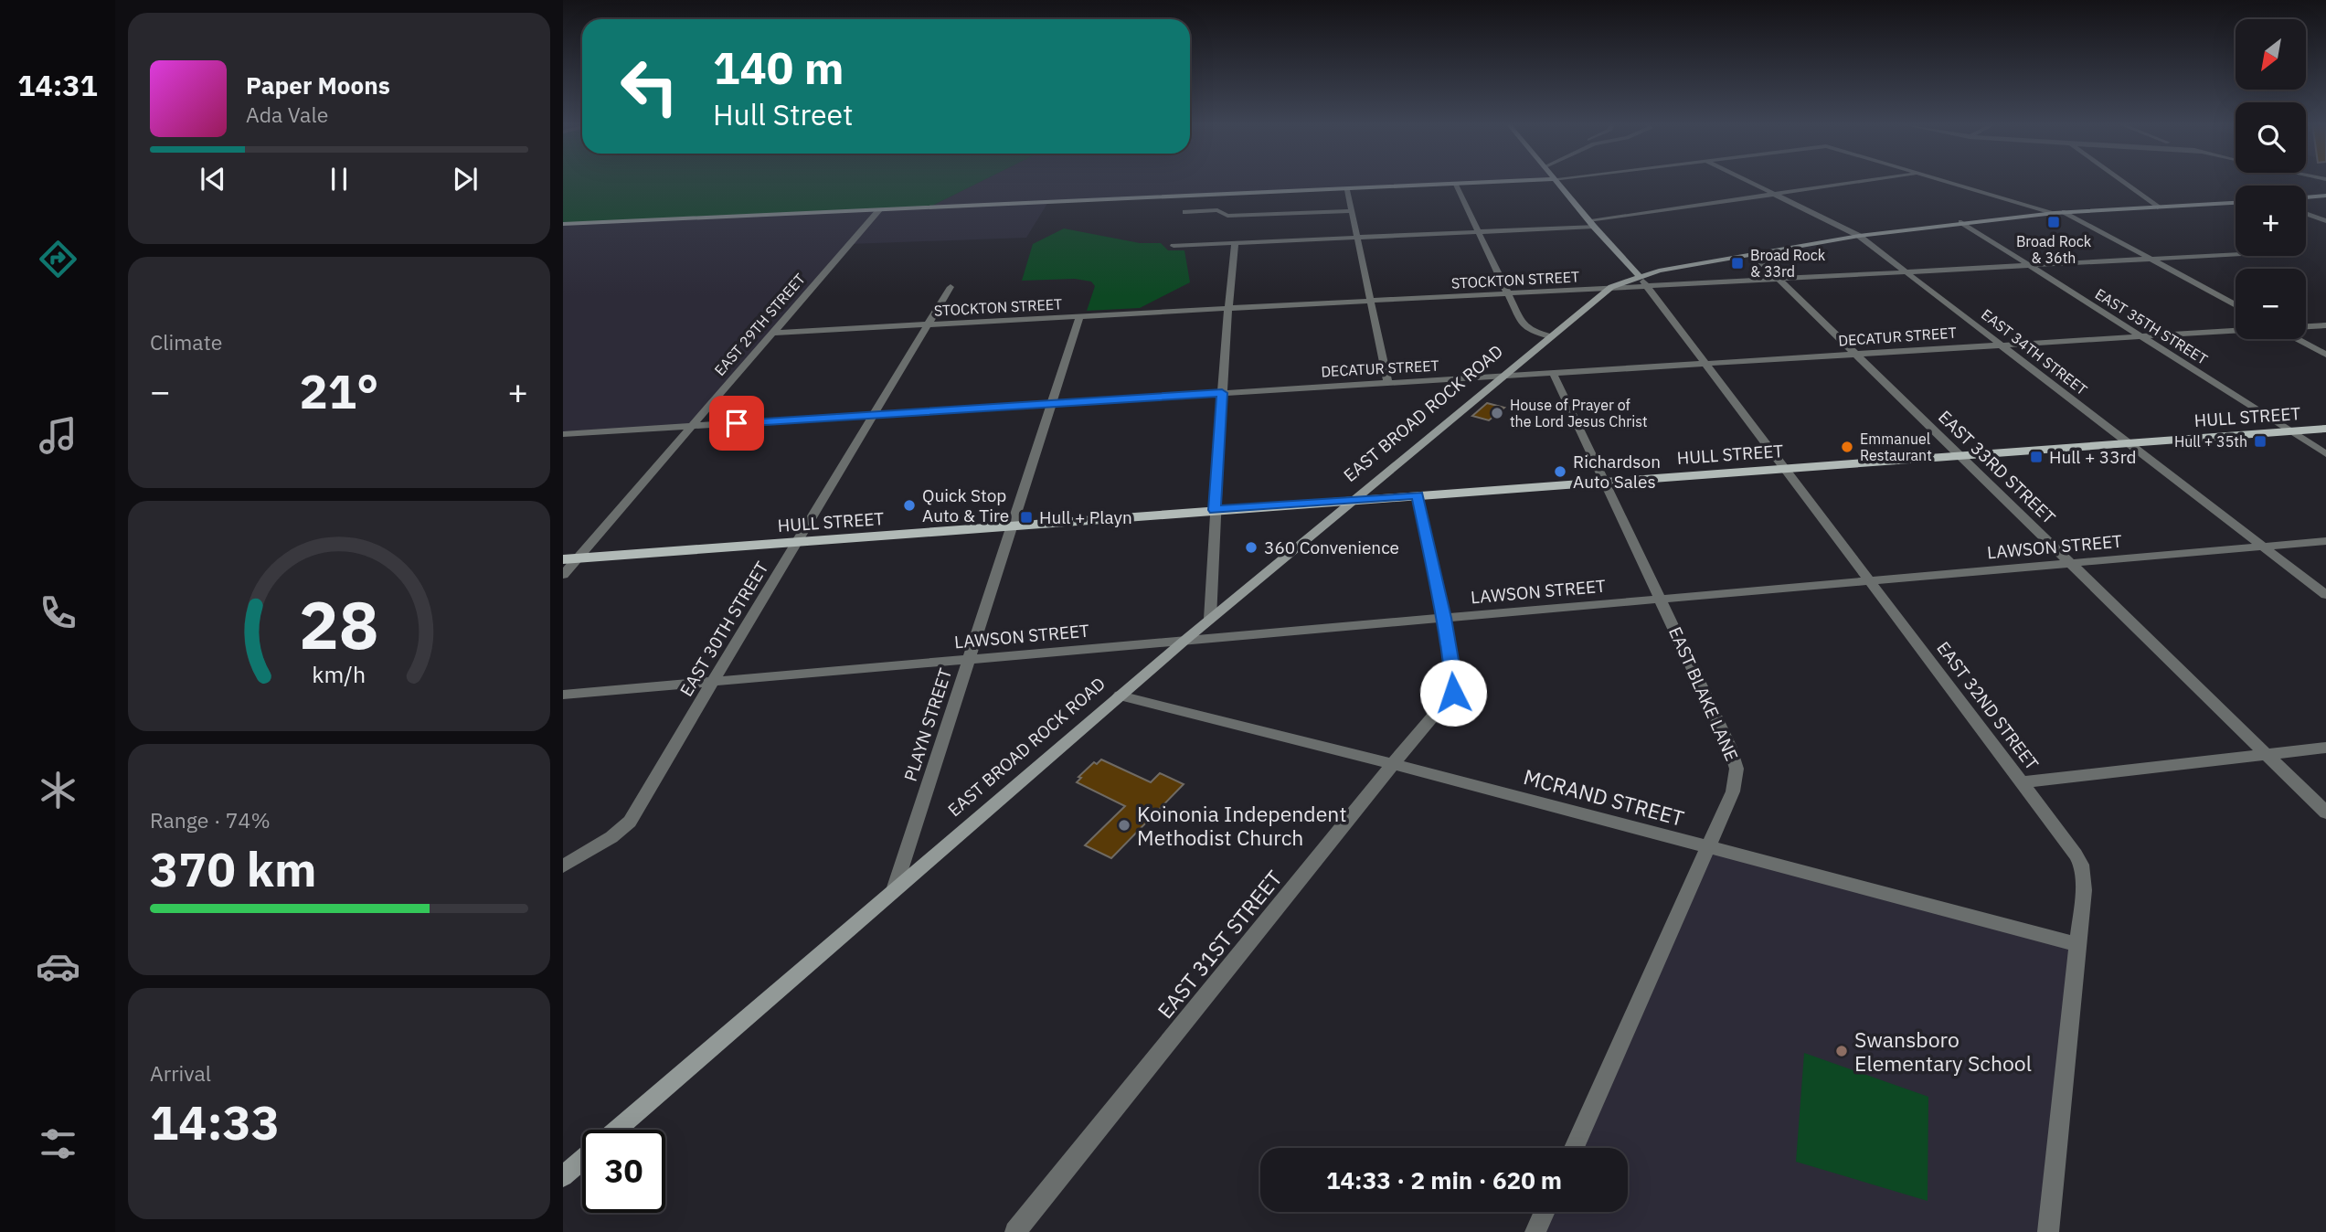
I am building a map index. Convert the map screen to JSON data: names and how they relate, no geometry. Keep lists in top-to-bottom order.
{
  "streets": {
    "main road": ["EAST BROAD ROCK ROAD", "HULL STREET"],
    "street": [
      "STOCKTON STREET",
      "EAST 29TH STREET",
      "EAST 35TH STREET",
      "DECATUR STREET",
      "EAST 34TH STREET",
      "EAST 33RD STREET",
      "LAWSON STREET",
      "EAST 30TH STREET",
      "EAST BLAKE LANE",
      "EAST 32ND STREET",
      "PLAYN STREET",
      "MCRAND STREET",
      "EAST 31ST STREET"
    ]
  },
  "crossings": [
    ["STOCKTON STREET", "EAST 29TH STREET"],
    ["STOCKTON STREET", "EAST 35TH STREET"],
    ["STOCKTON STREET", "EAST 34TH STREET"],
    ["STOCKTON STREET", "EAST BROAD ROCK ROAD"],
    ["STOCKTON STREET", "EAST 33RD STREET"],
    ["STOCKTON STREET", "EAST 30TH STREET"],
    ["STOCKTON STREET", "EAST 32ND STREET"],
    ["STOCKTON STREET", "PLAYN STREET"],
    ["EAST 29TH STREET", "DECATUR STREET"],
    ["EAST 29TH STREET", "HULL STREET"],
    ["EAST 35TH STREET", "DECATUR STREET"],
    ["EAST 35TH STREET", "EAST BROAD ROCK ROAD"],
    ["EAST 35TH STREET", "HULL STREET"],
    ["DECATUR STREET", "EAST 34TH STREET"],
    ["DECATUR STREET", "EAST BROAD ROCK ROAD"],
    ["DECATUR STREET", "EAST 33RD STREET"],
    ["DECATUR STREET", "EAST 30TH STREET"],
    ["DECATUR STREET", "EAST BLAKE LANE"],
    ["DECATUR STREET", "EAST 32ND STREET"],
    ["DECATUR STREET", "PLAYN STREET"],
    ["EAST 34TH STREET", "EAST BROAD ROCK ROAD"],
    ["EAST 34TH STREET", "HULL STREET"],
    ["EAST 34TH STREET", "LAWSON STREET"],
    ["EAST BROAD ROCK ROAD", "HULL STREET"],
    ["EAST BROAD ROCK ROAD", "EAST 33RD STREET"],
    ["EAST BROAD ROCK ROAD", "LAWSON STREET"],
    ["EAST BROAD ROCK ROAD", "EAST 32ND STREET"],
    ["EAST BROAD ROCK ROAD", "PLAYN STREET"],
    ["EAST BROAD ROCK ROAD", "MCRAND STREET"],
    ["HULL STREET", "EAST 33RD STREET"],
    ["HULL STREET", "EAST 30TH STREET"],
    ["HULL STREET", "EAST BLAKE LANE"],
    ["HULL STREET", "EAST 32ND STREET"],
    ["HULL STREET", "PLAYN STREET"],
    ["HULL STREET", "EAST 31ST STREET"],
    ["EAST 33RD STREET", "LAWSON STREET"],
    ["LAWSON STREET", "EAST 30TH STREET"],
    ["LAWSON STREET", "EAST BLAKE LANE"],
    ["LAWSON STREET", "EAST 32ND STREET"],
    ["LAWSON STREET", "PLAYN STREET"],
    ["LAWSON STREET", "EAST 31ST STREET"],
    ["EAST BLAKE LANE", "MCRAND STREET"],
    ["EAST 32ND STREET", "MCRAND STREET"],
    ["MCRAND STREET", "EAST 31ST STREET"]
  ],
  "places": {
    "transit": [
      "Broad Rock & 36th",
      "Broad Rock & 33rd",
      "Hull + 35th",
      "Hull + 33rd",
      "Hull + Playn"
    ],
    "other": [
      "House of Prayer of the Lord Jesus Christ",
      "Emmanuel Restaurant",
      "Richardson Auto Sales",
      "Quick Stop Auto & Tire",
      "360 Convenience",
      "Koinonia Independent Methodist Church",
      "Swansboro Elementary School"
    ]
  },
  "north": "bottom left",
  "page": {
    "tabs": "14:31",
    "map_buttons": ["+", "−"],
    "turn": ["140 m", "Hull Street"],
    "song": ["Paper Moons", "Ada Vale"],
    "tile": [
      "Climate",
      ["Range · 74%", "370 km"],
      ["Arrival", "14:33"]
    ],
    "heat": ["−", "21°", "+"],
    "limit": "30",
    "trip": "14:33 · 2 min · 620 m",
    "gauge": ["28", "km/h"]
  }
}
